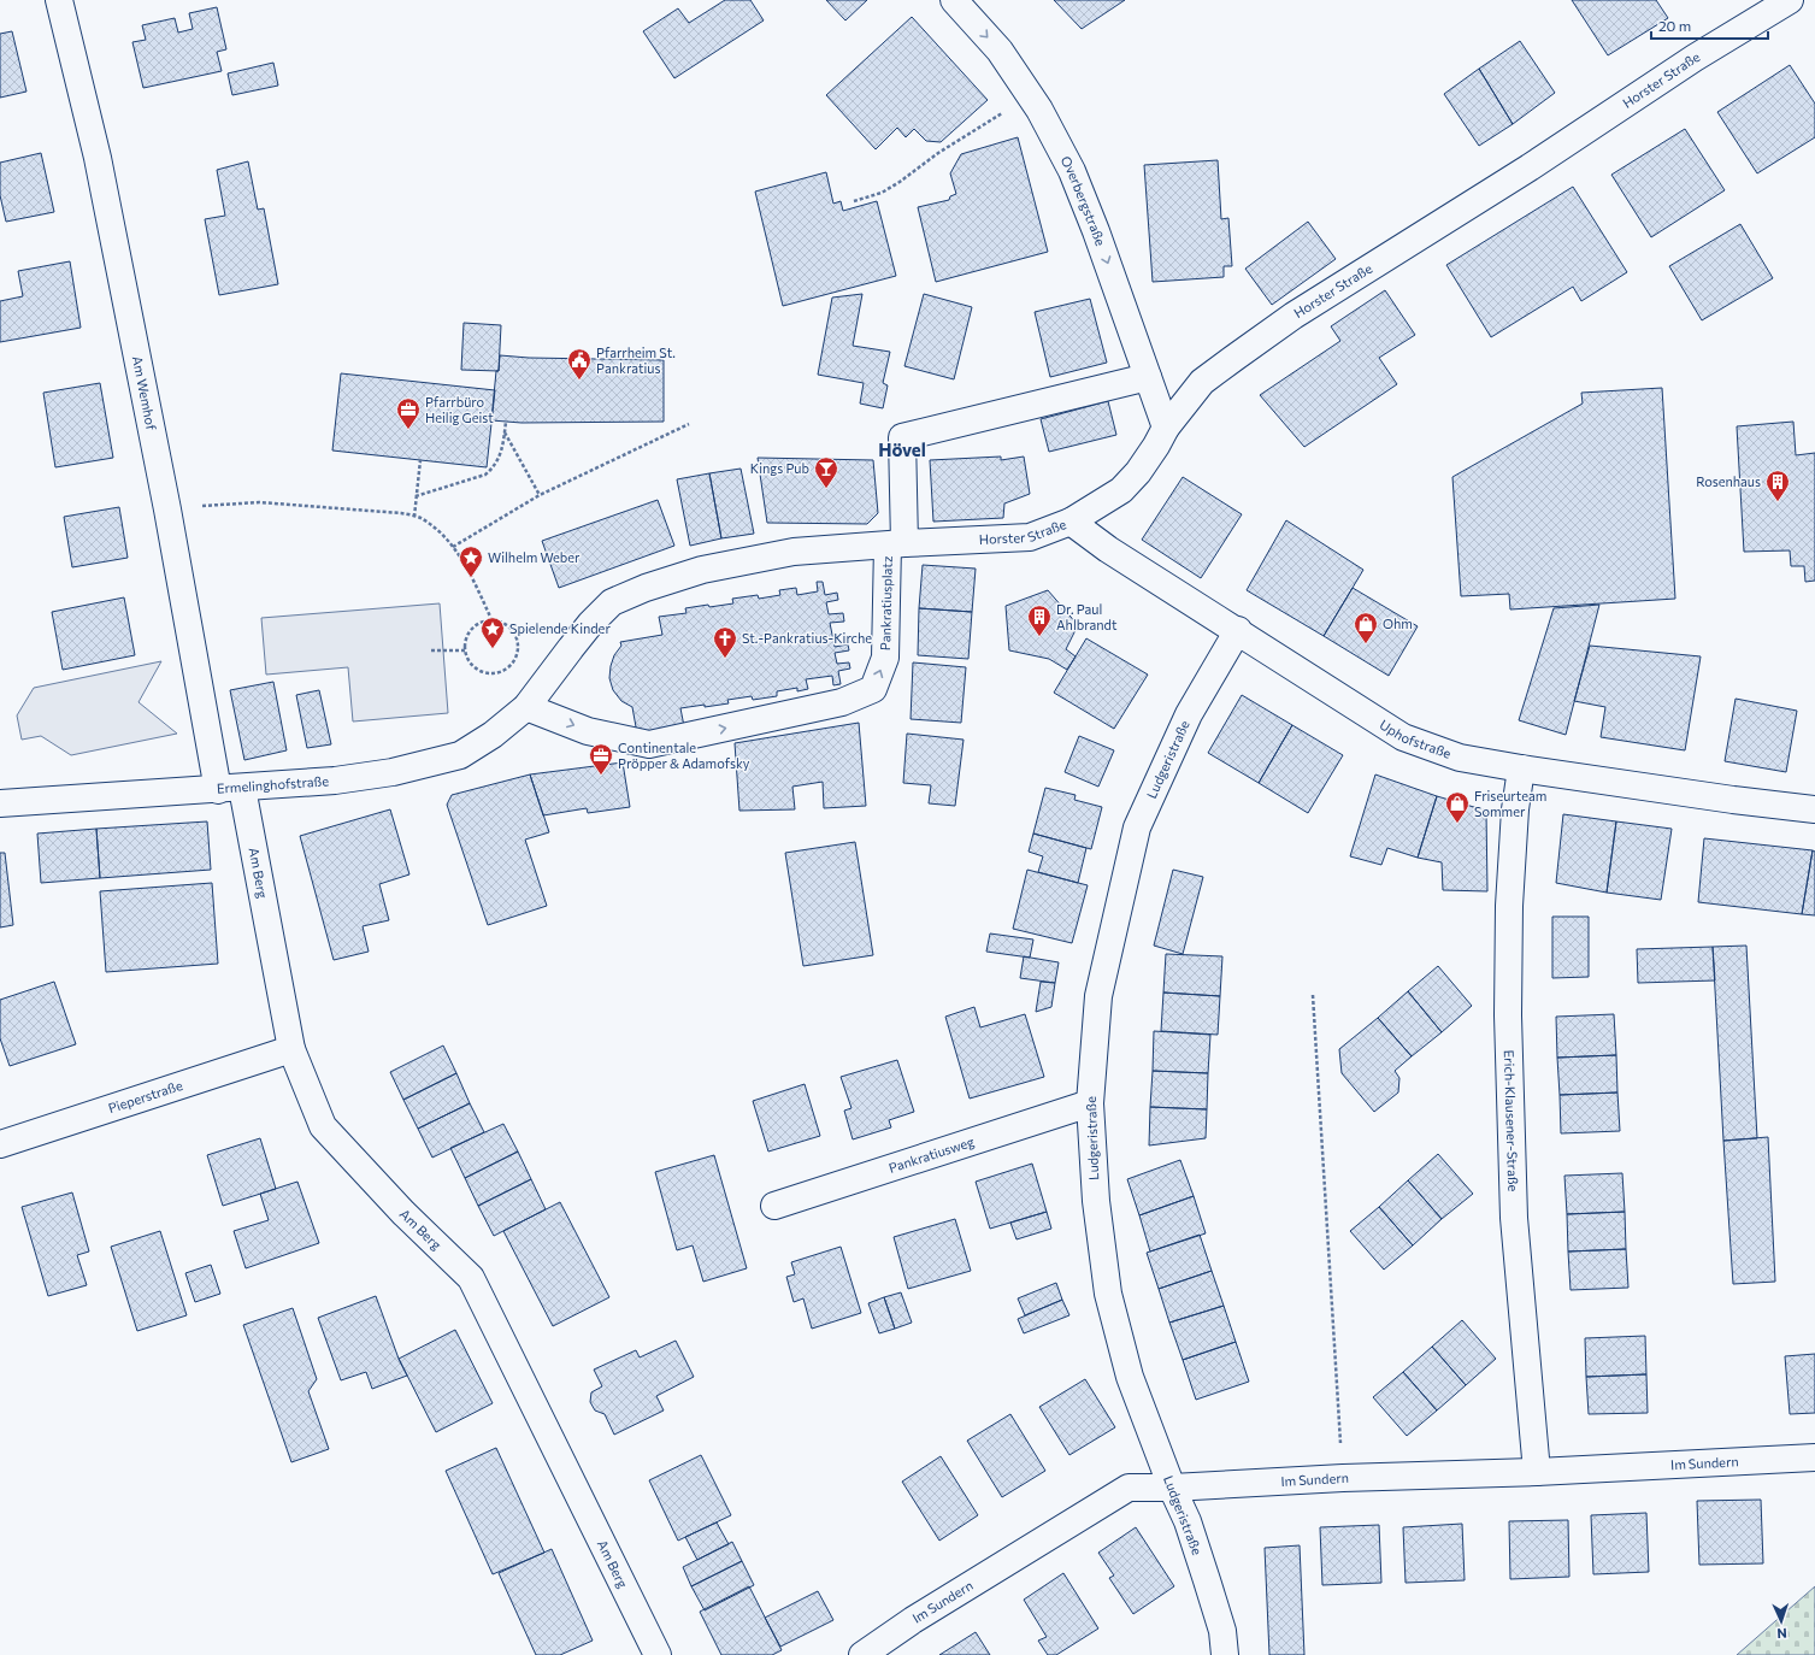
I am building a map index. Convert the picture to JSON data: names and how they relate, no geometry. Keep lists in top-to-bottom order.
{
  "streets": {
    "street": [
      "Horster Straße",
      "Overbergstraße",
      "Am Wemhof",
      "Pankratiusplatz",
      "Uphofstraße",
      "Ludgeristraße",
      "Ermelinghofstraße",
      "Am Berg",
      "Pieperstraße",
      "Erich-Klausener-Straße",
      "Pankratiusweg",
      "Im Sundern"
    ]
  },
  "crossings": [
    ["Horster Straße", "Overbergstraße"],
    ["Horster Straße", "Pankratiusplatz"],
    ["Horster Straße", "Uphofstraße"],
    ["Am Wemhof", "Ermelinghofstraße"],
    ["Am Wemhof", "Am Berg"],
    ["Pankratiusplatz", "Ermelinghofstraße"],
    ["Uphofstraße", "Ludgeristraße"],
    ["Uphofstraße", "Erich-Klausener-Straße"],
    ["Ludgeristraße", "Pankratiusweg"],
    ["Ludgeristraße", "Im Sundern"],
    ["Ermelinghofstraße", "Am Berg"],
    ["Am Berg", "Pieperstraße"],
    ["Erich-Klausener-Straße", "Im Sundern"]
  ],
  "one_way": ["Overbergstraße"],
  "districts": ["Hövel"],
  "places": {
    "public building": ["Pfarrheim St. Pankratius"],
    "office": ["Pfarrbüro Heilig Geist", "Continentale Pröpper & Adamofsky"],
    "bar": ["Kings Pub"],
    "building": ["Rosenhaus", "Dr. Paul Ahlbrandt"],
    "place": ["Wilhelm Weber", "Spielende Kinder"],
    "shop": ["Ohm", "Friseurteam Sommer"],
    "church": ["St.-Pankratius-Kirche"]
  },
  "scale_bar": "20 m",
  "north": "bottom"
}
